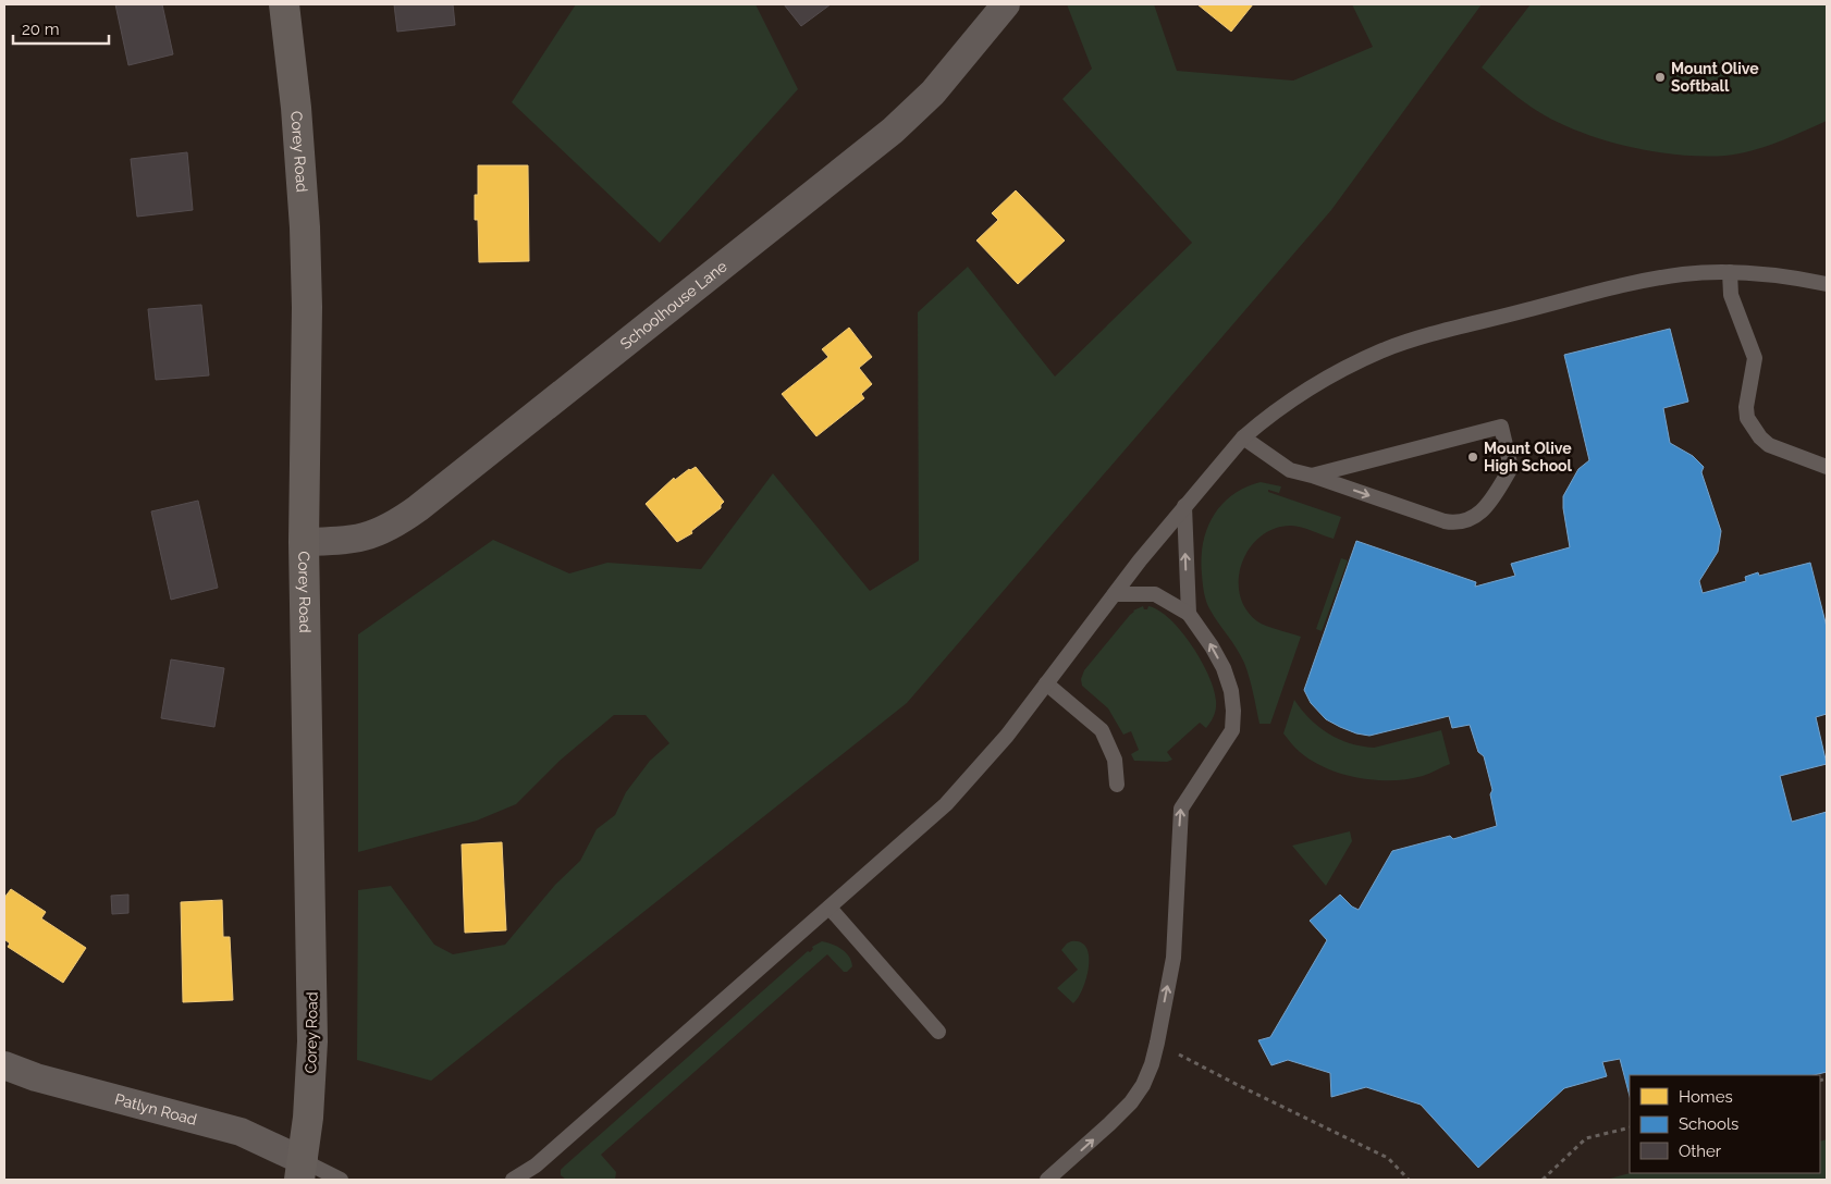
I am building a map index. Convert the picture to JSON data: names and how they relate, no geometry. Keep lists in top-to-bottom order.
{
  "streets": {
    "street": ["Corey Road", "Schoolhouse Lane", "Patlyn Road"]
  },
  "crossings": [
    ["Corey Road", "Schoolhouse Lane"],
    ["Corey Road", "Patlyn Road"]
  ],
  "places": ["Mount Olive Softball", "Mount Olive High School"],
  "legend": ["Homes", "Schools", "Other"],
  "scale_bar": "20 m"
}
